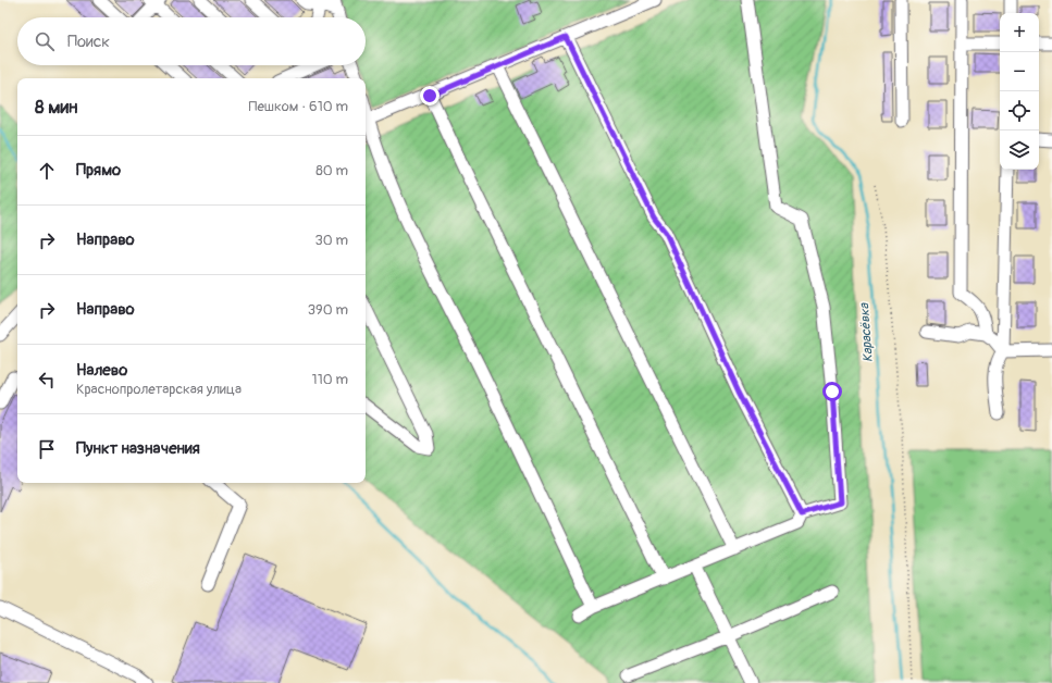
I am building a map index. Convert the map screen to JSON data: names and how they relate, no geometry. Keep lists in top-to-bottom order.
{
  "water": ["Карасёвка"],
  "page": {
    "map_buttons": ["+", "−"],
    "search": "Поиск",
    "heading": ["8 мин", "Пешком · 610 m"],
    "list": [
      ["Прямо", "80 m"],
      ["Направо", "30 m"],
      ["Направо", "390 m"],
      ["Налево", "Краснопролетарская улица", "110 m"],
      "Пункт назначения"
    ]
  }
}
